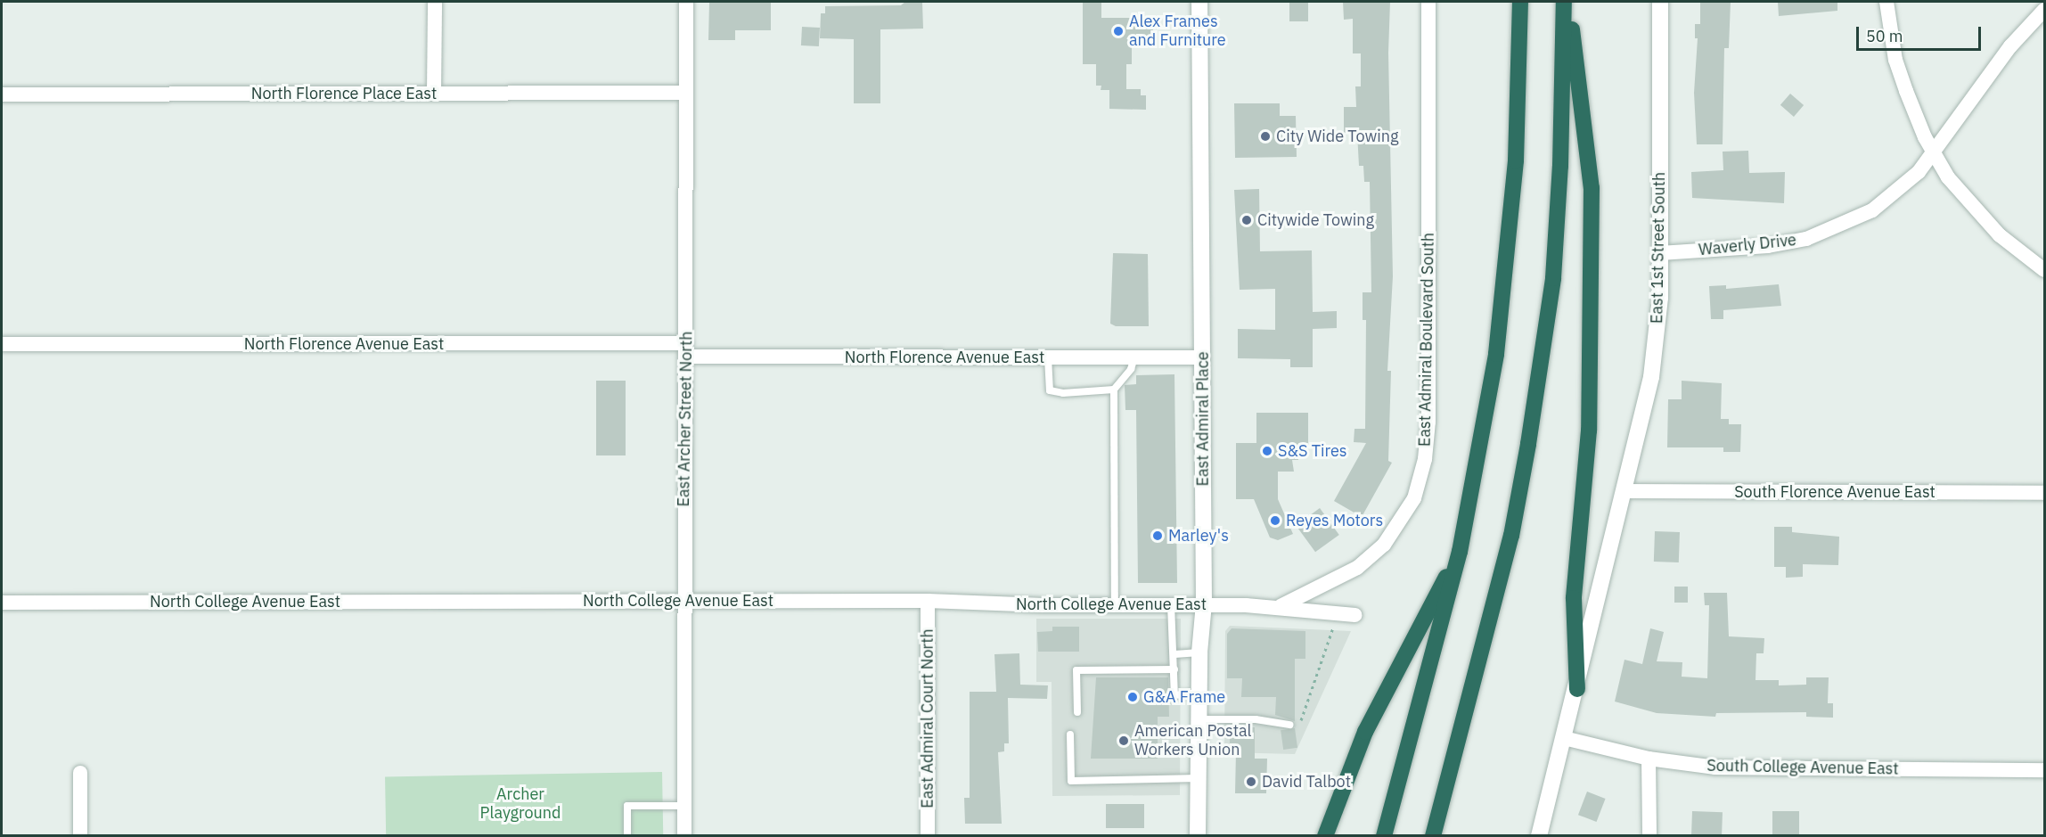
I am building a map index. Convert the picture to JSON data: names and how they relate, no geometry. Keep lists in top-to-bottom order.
{
  "streets": {
    "main road": ["East 1st Street South", "East Admiral Place"],
    "street": [
      "North Florence Place East",
      "Waverly Drive",
      "East Admiral Boulevard South",
      "North Florence Avenue East",
      "East Archer Street North",
      "South Florence Avenue East",
      "North College Avenue East",
      "East Admiral Court North",
      "South College Avenue East"
    ]
  },
  "crossings": [
    ["North Florence Place East", "East Archer Street North"],
    ["Waverly Drive", "East 1st Street South"],
    ["East 1st Street South", "South Florence Avenue East"],
    ["East Admiral Boulevard South", "North College Avenue East"],
    ["North Florence Avenue East", "East Archer Street North"],
    ["North Florence Avenue East", "East Admiral Place"],
    ["East Archer Street North", "North College Avenue East"],
    ["East Admiral Place", "North College Avenue East"],
    ["North College Avenue East", "East Admiral Court North"]
  ],
  "parks": ["Archer Playground"],
  "places": [
    "Alex Frames and Furniture",
    "City Wide Towing",
    "Citywide Towing",
    "S&S Tires",
    "Reyes Motors",
    "Marley's",
    "G&A Frame",
    "American Postal Workers Union",
    "David Talbot"
  ],
  "scale_bar": "50 m"
}
